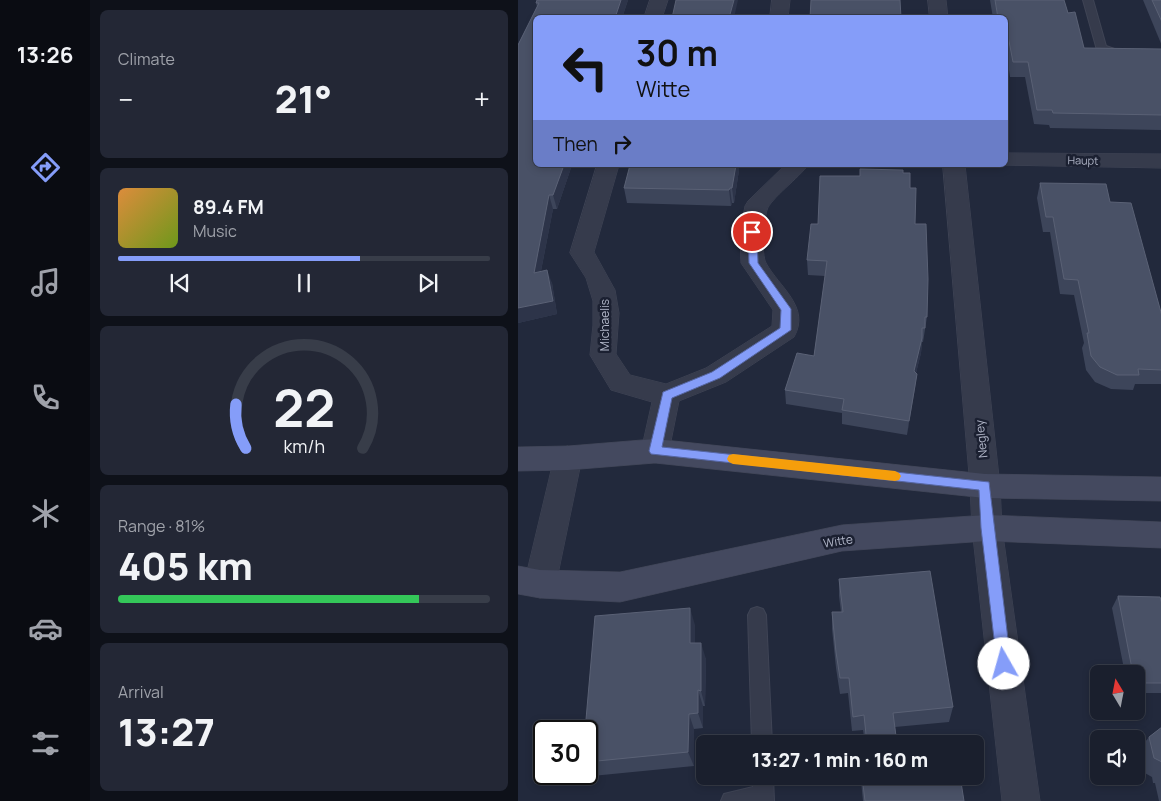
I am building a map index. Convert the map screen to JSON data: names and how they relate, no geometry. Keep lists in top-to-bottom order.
{
  "streets": {
    "street": [
      "Haupt",
      "Michaelis",
      "Negley",
      "Witte"
    ]
  },
  "crossings": [
    ["Negley", "Witte"]
  ],
  "north": "top",
  "page": {
    "tabs": "13:26",
    "tile": [
      "Climate",
      ["Range · 81%", "405 km"],
      ["Arrival", "13:27"]
    ],
    "turn": ["30 m", "Witte"],
    "heat": ["−", "21°", "+"],
    "then": "Then",
    "song": ["89.4 FM", "Music"],
    "limit": "30",
    "trip": "13:27 · 1 min · 160 m",
    "gauge": ["22", "km/h"]
  }
}
